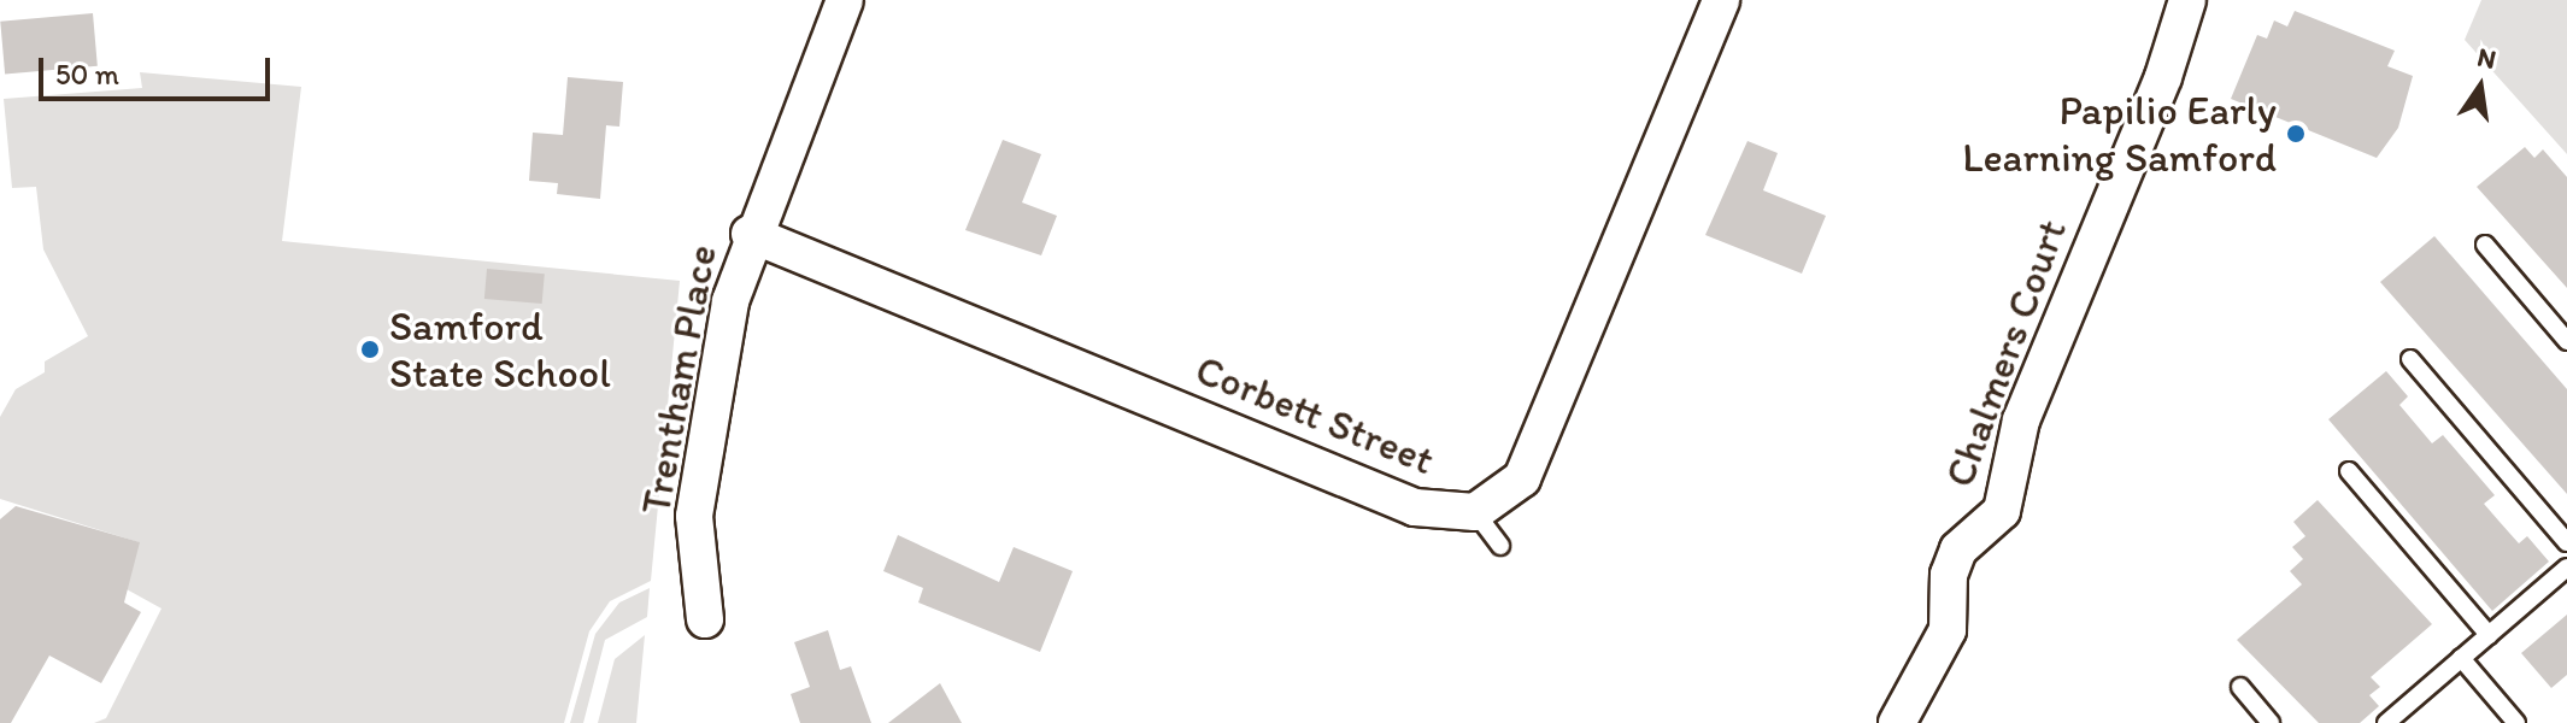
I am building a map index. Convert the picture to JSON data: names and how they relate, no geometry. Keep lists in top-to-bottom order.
{
  "streets": {
    "street": ["Chalmers Court", "Trentham Place", "Corbett Street"]
  },
  "crossings": [
    ["Trentham Place", "Corbett Street"]
  ],
  "places": ["Papilio Early Learning Samford", "Samford State School"],
  "scale_bar": "50 m",
  "north": "top"
}
